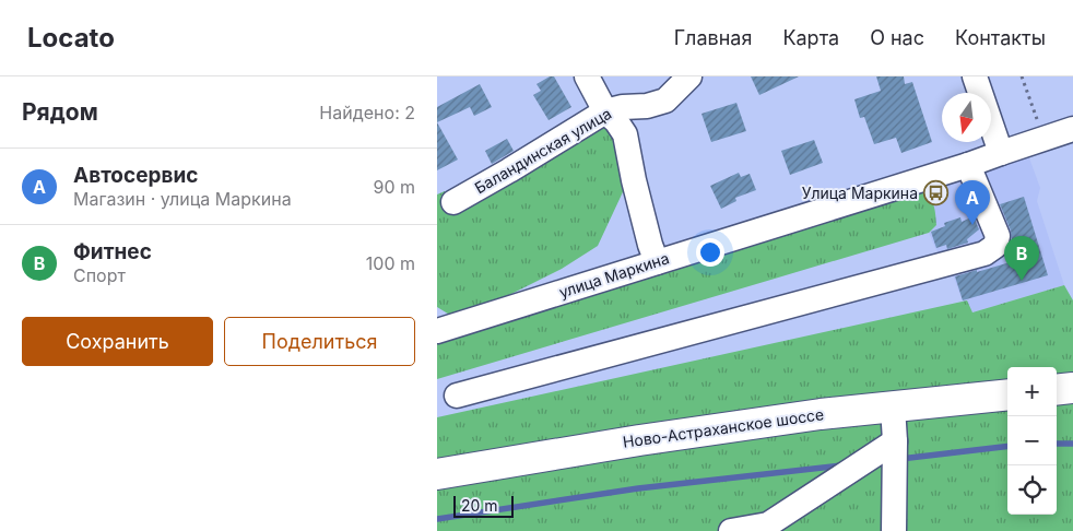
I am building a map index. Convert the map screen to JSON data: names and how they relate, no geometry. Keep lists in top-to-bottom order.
{
  "streets": {
    "main road": ["Ново-Астраханское шоссе"],
    "street": ["Баландинская улица", "улица Маркина"]
  },
  "places": {
    "bus stop": ["Улица Маркина"]
  },
  "scale_bar": "20 m",
  "north": "bottom",
  "page": {
    "header": "Locato",
    "nav": [
      "Главная",
      "Карта",
      "О нас",
      "Контакты"
    ],
    "heading": ["Рядом", "Найдено: 2"],
    "list": [
      {
        "mark": "A",
        "name": "Автосервис",
        "note": "Магазин · улица Маркина",
        "value": "90 m"
      },
      {
        "mark": "B",
        "name": "Фитнес",
        "note": "Спорт",
        "value": "100 m"
      }
    ],
    "pins": ["A", "B"],
    "buttons": ["Сохранить", "Поделиться"],
    "map_buttons": ["+", "−"],
    "scale": "20 m"
  }
}
